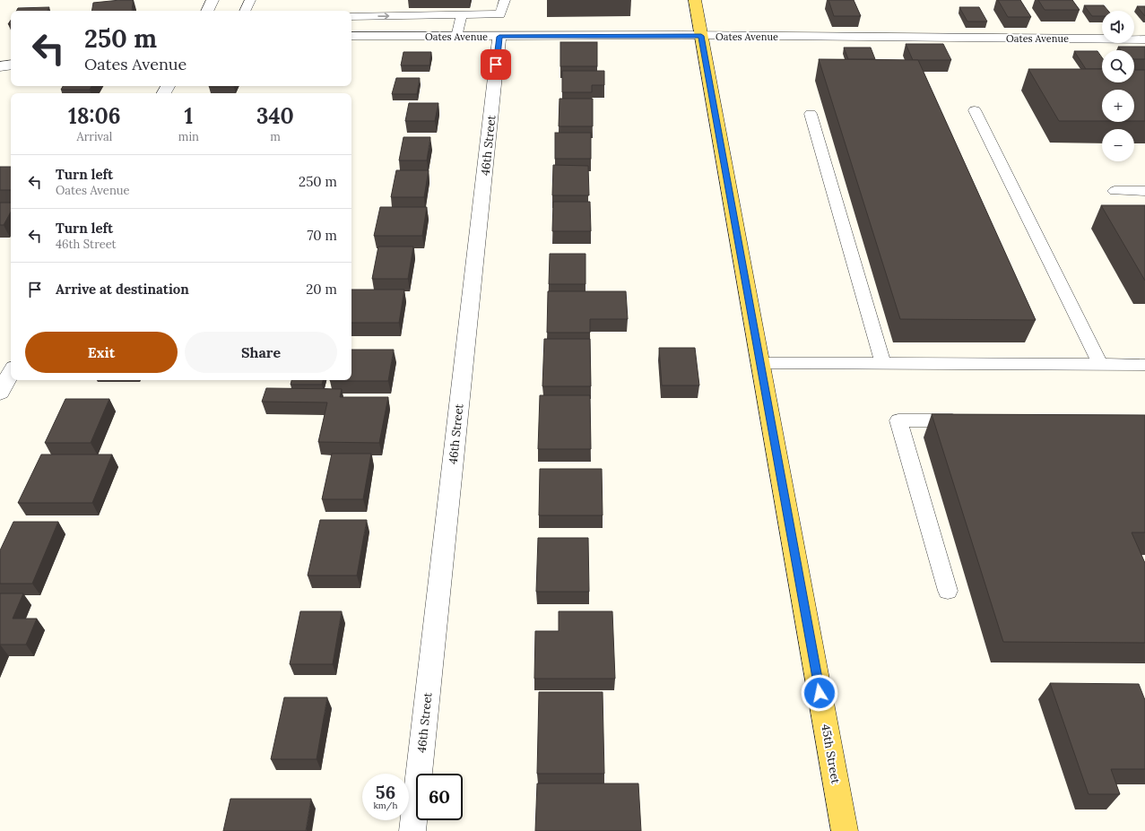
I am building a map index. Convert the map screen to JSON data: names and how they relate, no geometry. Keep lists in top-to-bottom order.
{
  "streets": {
    "main road": ["45th Street"],
    "street": ["Oates Avenue", "46th Street"]
  },
  "crossings": [
    ["Oates Avenue", "46th Street"],
    ["Oates Avenue", "45th Street"]
  ],
  "page": {
    "map_buttons": ["+", "−"],
    "turn": ["250 m", "Oates Avenue"],
    "eta": [
      "18:06",
      "Arrival",
      "1",
      "min",
      "340",
      "m"
    ],
    "list": [
      {
        "name": "Turn left",
        "note": "Oates Avenue",
        "value": "250 m"
      },
      {
        "name": "Turn left",
        "note": "46th Street",
        "value": "70 m"
      },
      {
        "name": "Arrive at destination",
        "value": "20 m"
      }
    ],
    "buttons": ["Exit", "Share"],
    "speed": "56 km/h",
    "limit": "60"
  }
}
